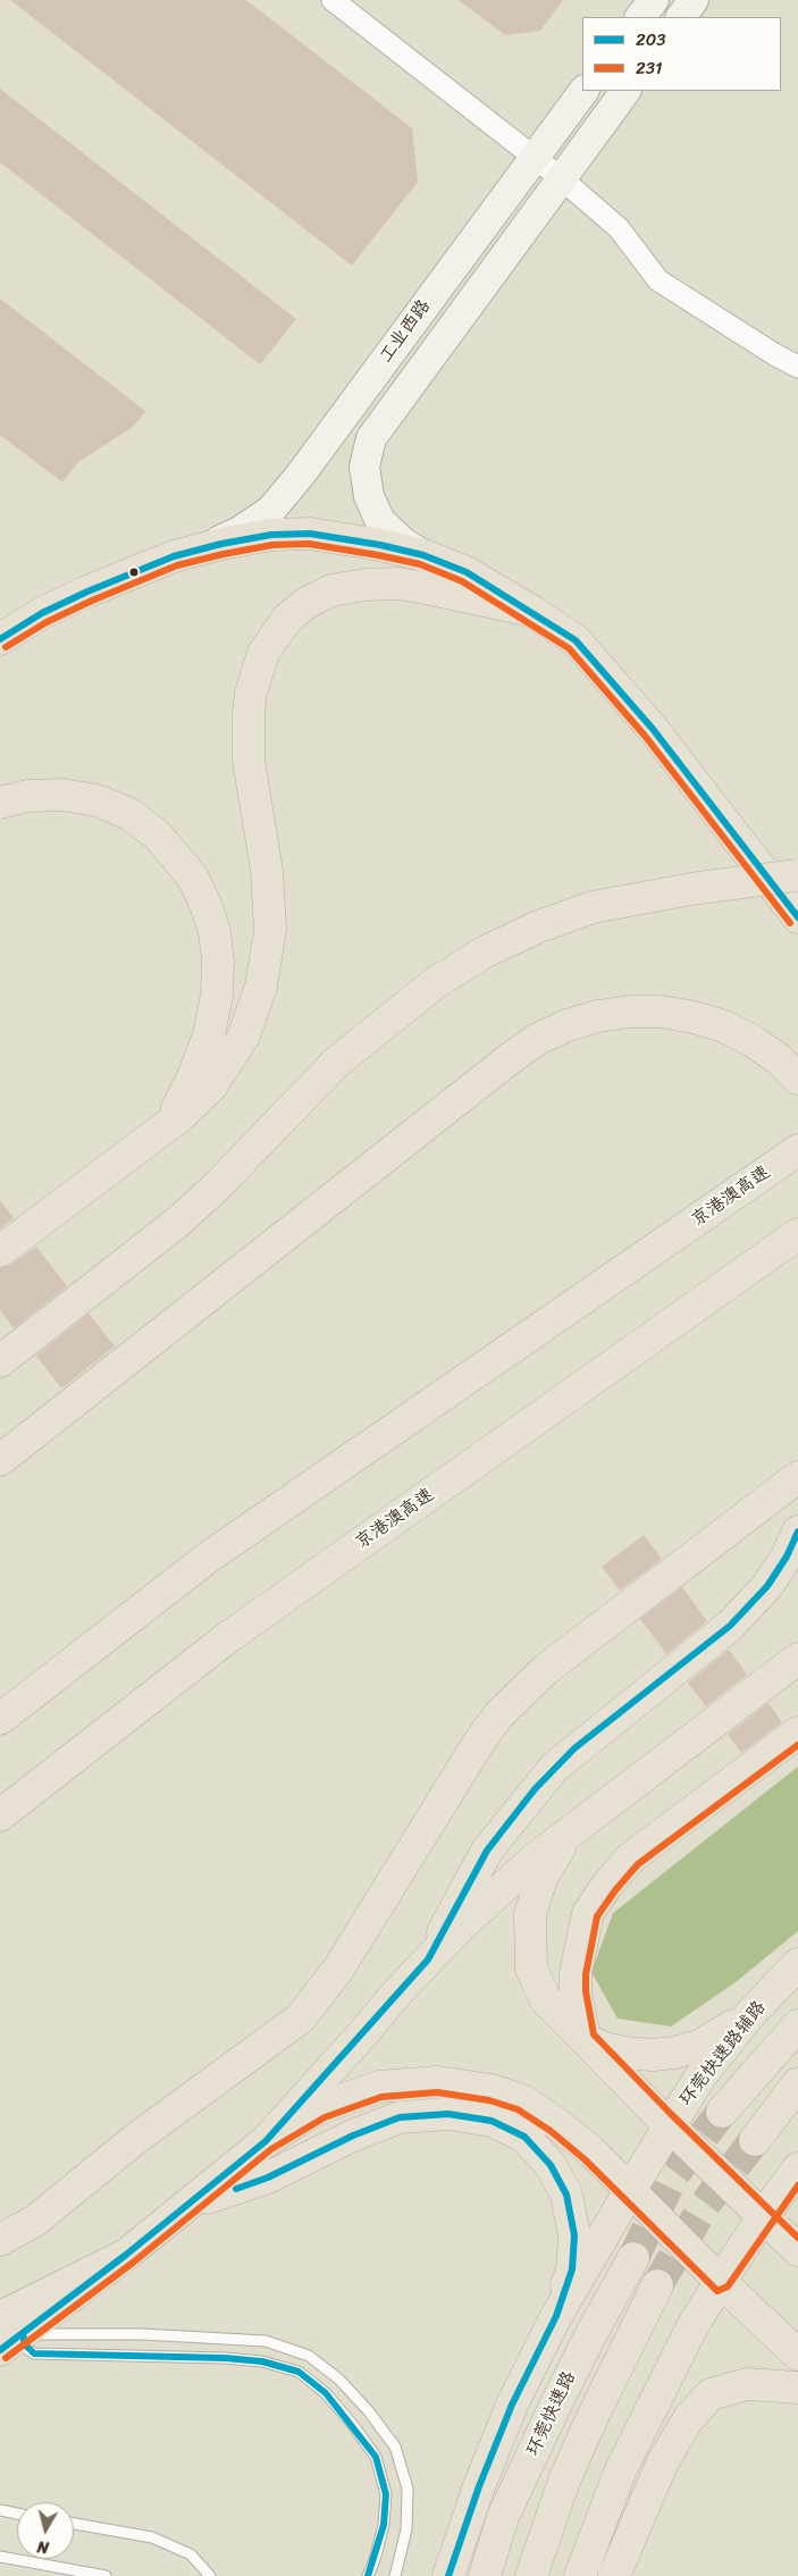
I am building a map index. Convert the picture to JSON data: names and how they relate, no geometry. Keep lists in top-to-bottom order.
{
  "streets": {
    "main road": ["京港澳高速", "环莞快速路辅路", "环莞快速路"],
    "street": ["工业西路"]
  },
  "lines": ["transit line 203", "transit line 231"],
  "legend": ["203", "231"],
  "north": "bottom"
}
